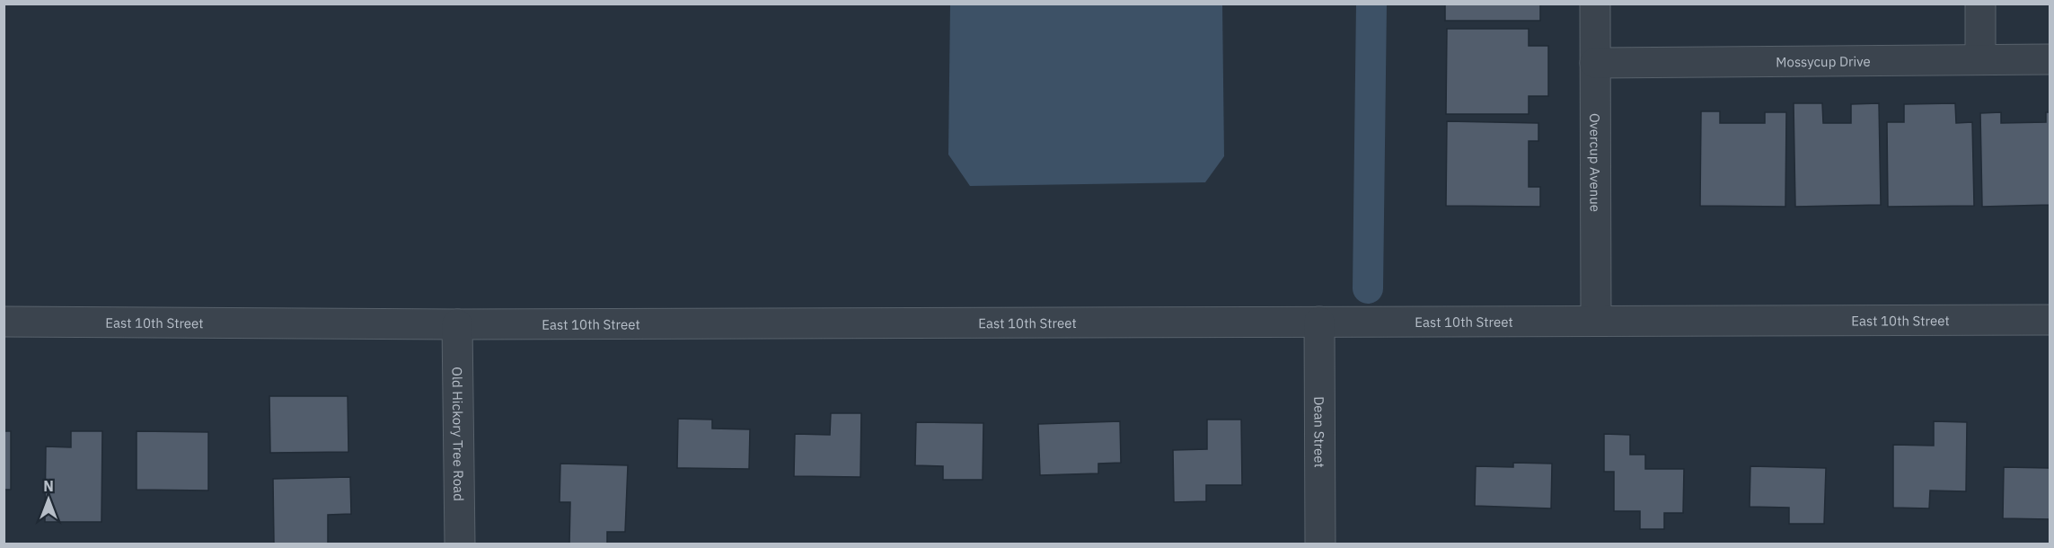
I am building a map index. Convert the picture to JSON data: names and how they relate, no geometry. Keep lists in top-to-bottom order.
{
  "streets": {
    "street": [
      "Mossycup Drive",
      "Overcup Avenue",
      "East 10th Street",
      "Dean Street",
      "Old Hickory Tree Road"
    ]
  },
  "crossings": [
    ["Mossycup Drive", "Overcup Avenue"],
    ["Overcup Avenue", "East 10th Street"],
    ["East 10th Street", "Dean Street"],
    ["East 10th Street", "Old Hickory Tree Road"]
  ],
  "north": "top"
}
